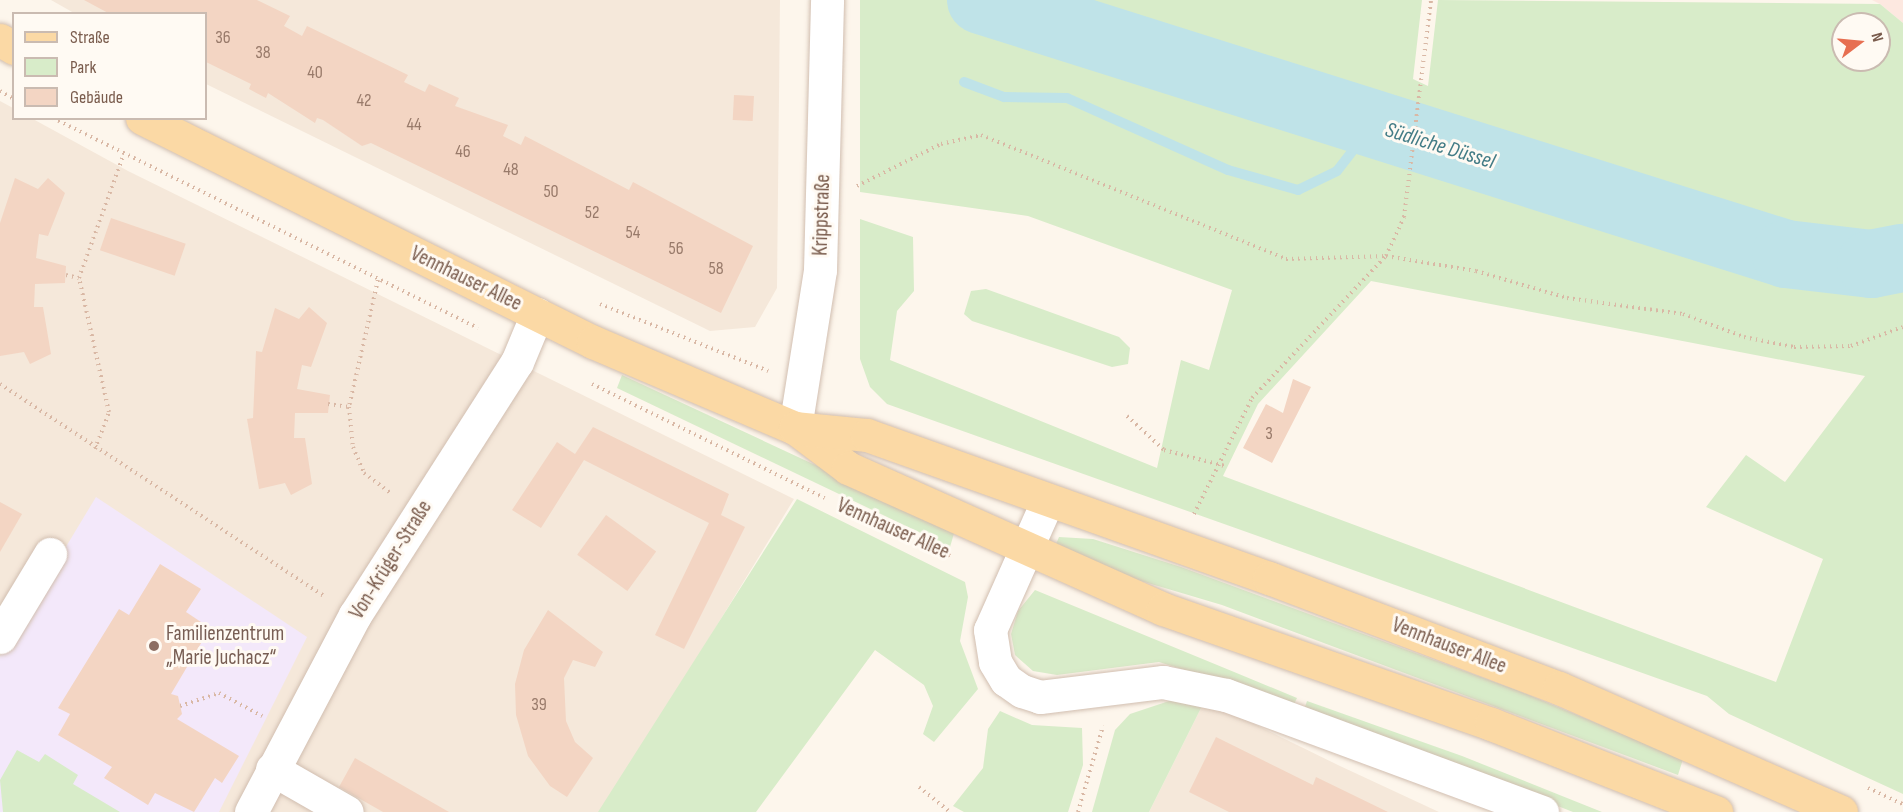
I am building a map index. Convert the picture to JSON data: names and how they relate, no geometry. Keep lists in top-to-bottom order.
{
  "streets": {
    "main road": ["Vennhauser Allee"],
    "street": ["Krippstraße", "Von-Krüger-Straße"]
  },
  "crossings": [
    ["Krippstraße", "Vennhauser Allee"],
    ["Vennhauser Allee", "Von-Krüger-Straße"]
  ],
  "water": ["Südliche Düssel"],
  "places": ["Familienzentrum „Marie Juchacz“"],
  "house_numbers": [
    "36",
    "38",
    "40",
    "42",
    "44",
    "46",
    "48",
    "50",
    "52",
    "54",
    "56",
    "58",
    "3",
    "39"
  ],
  "legend": ["Straße", "Park", "Gebäude"],
  "north": "right"
}
